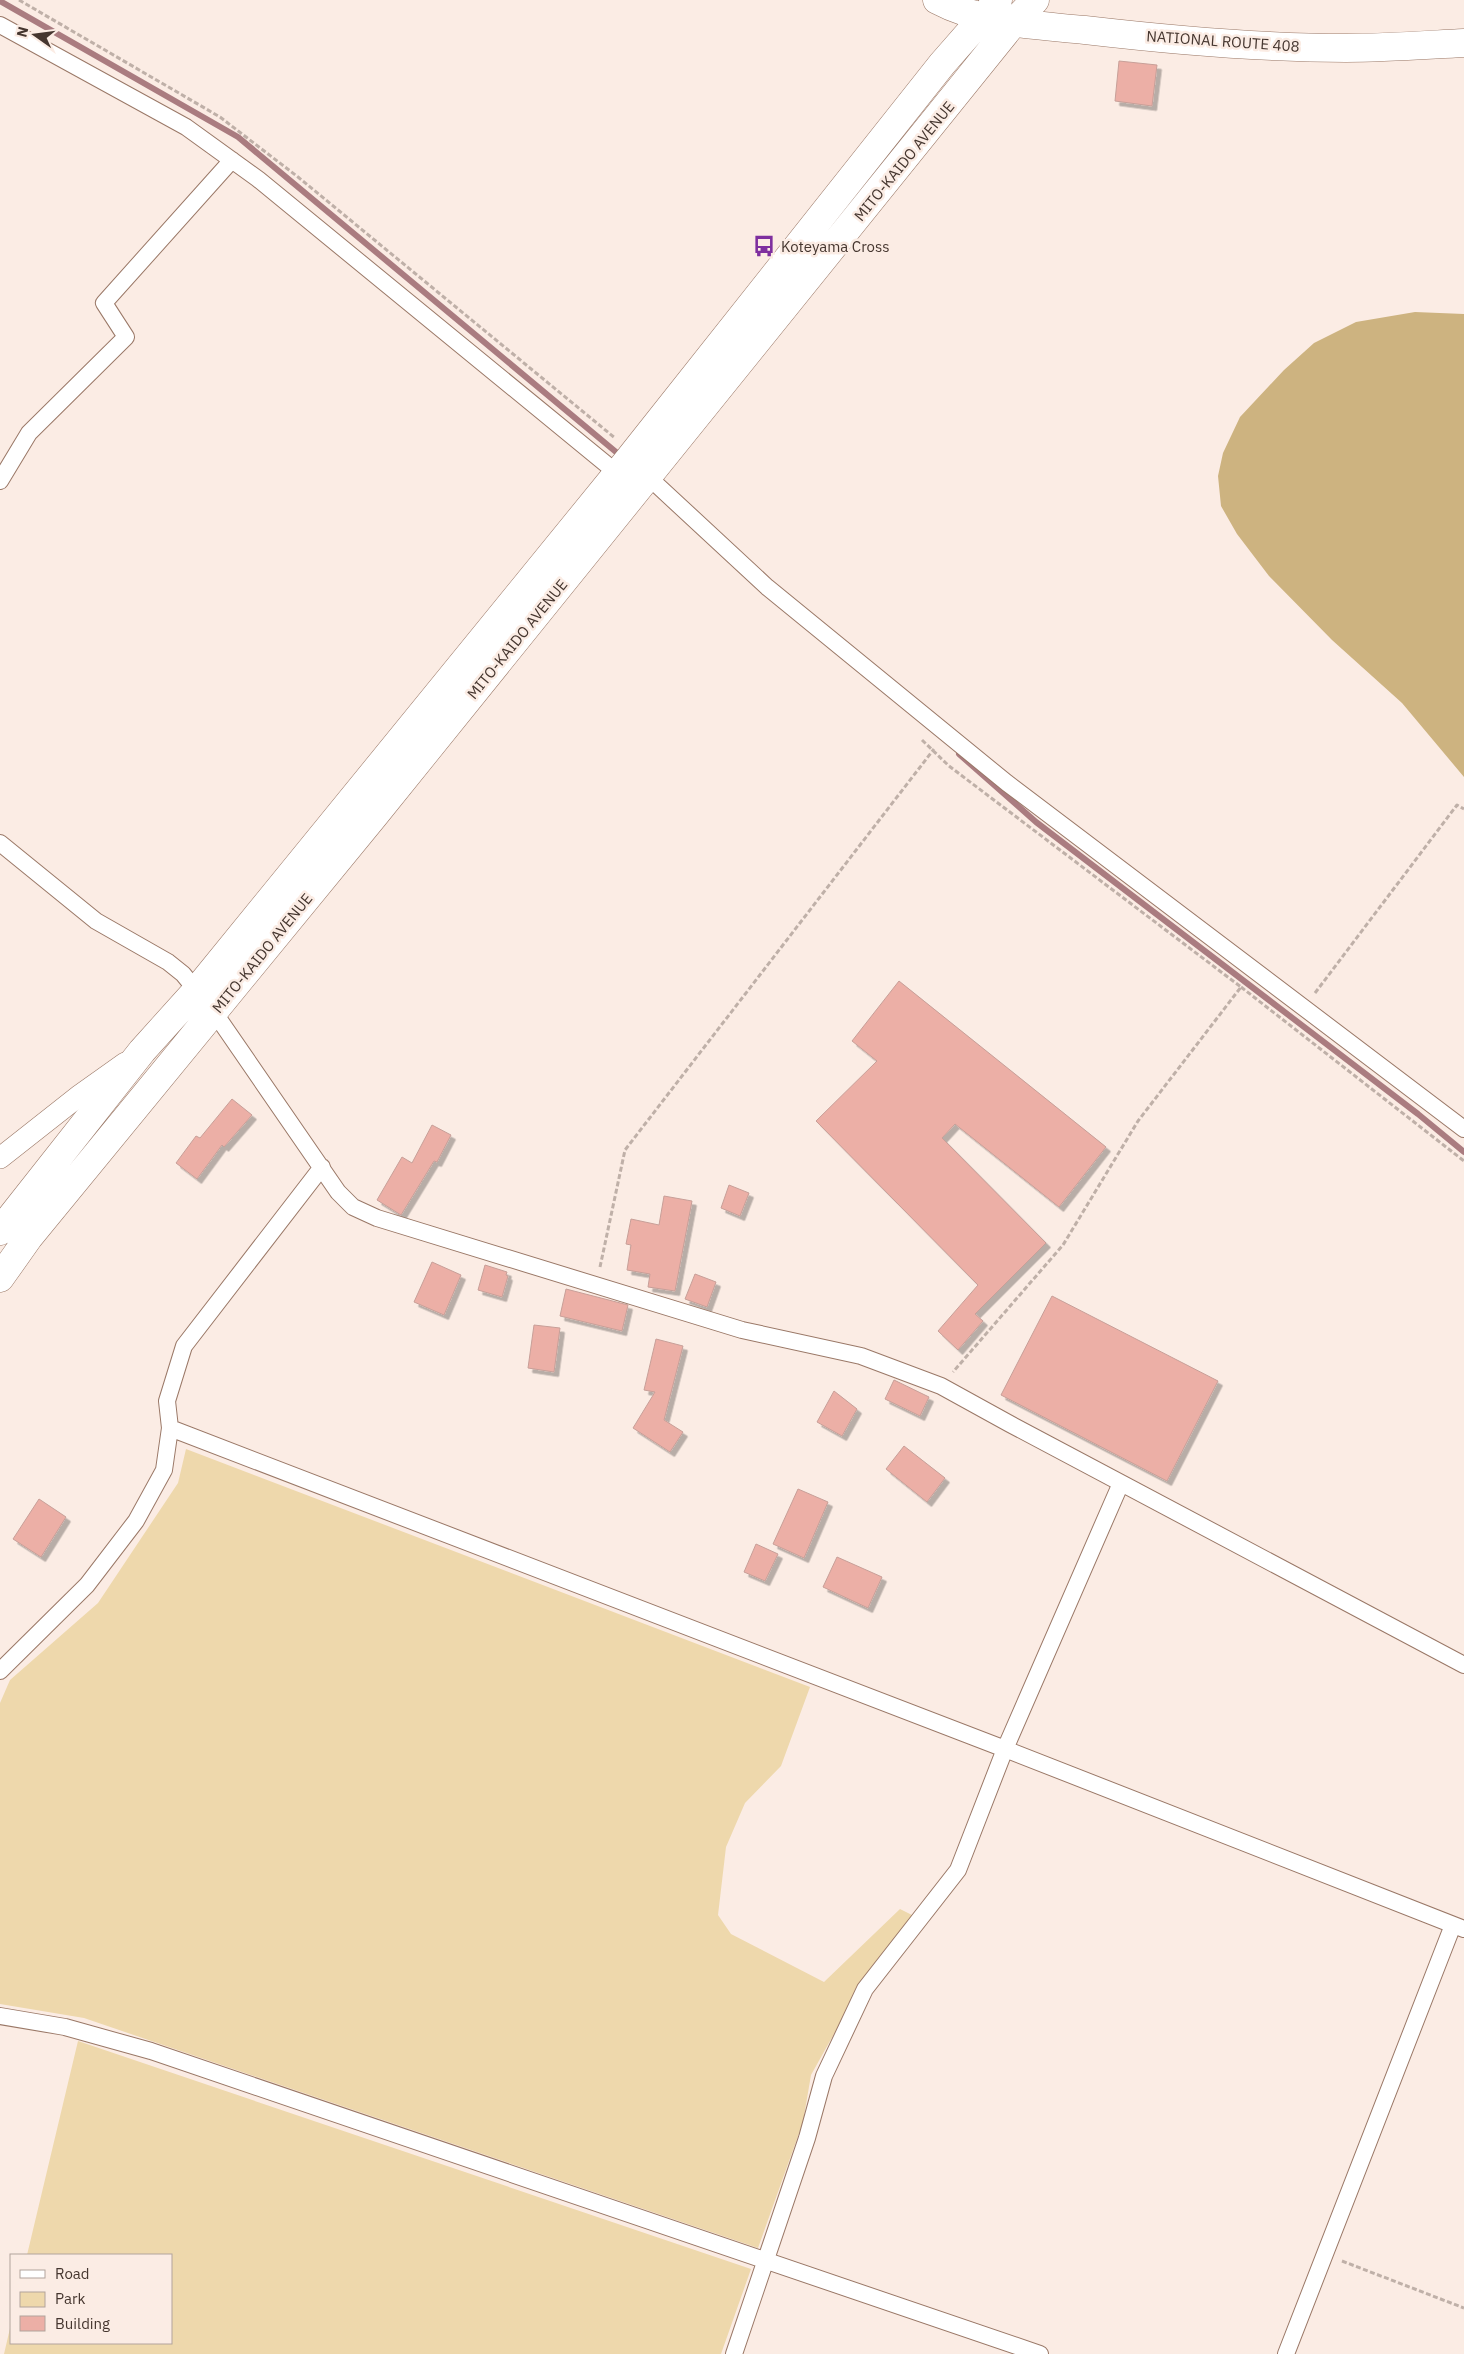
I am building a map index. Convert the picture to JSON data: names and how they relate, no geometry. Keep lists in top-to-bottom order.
{
  "streets": {
    "highway": ["NATIONAL ROUTE 408", "MITO-KAIDO AVENUE"]
  },
  "crossings": [
    ["NATIONAL ROUTE 408", "MITO-KAIDO AVENUE"]
  ],
  "places": {
    "bus stop": ["Koteyama Cross"]
  },
  "legend": ["Road", "Park", "Building"],
  "north": "left"
}
